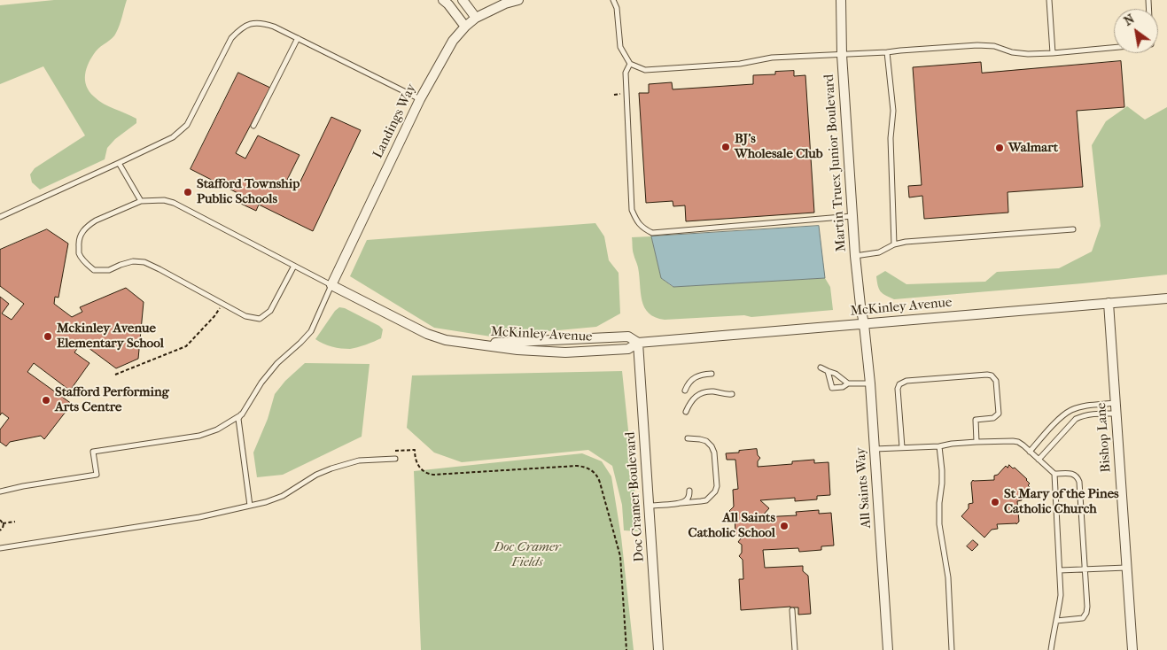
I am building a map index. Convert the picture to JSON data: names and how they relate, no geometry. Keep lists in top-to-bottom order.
{
  "streets": {
    "street": [
      "Landings Way",
      "Martin Truex Junior Boulevard",
      "McKinley Avenue",
      "Bishop Lane",
      "All Saints Way",
      "Doc Cramer Boulevard"
    ]
  },
  "crossings": [
    ["Landings Way", "McKinley Avenue"],
    ["Martin Truex Junior Boulevard", "McKinley Avenue"],
    ["Martin Truex Junior Boulevard", "All Saints Way"],
    ["McKinley Avenue", "Bishop Lane"],
    ["McKinley Avenue", "All Saints Way"],
    ["McKinley Avenue", "Doc Cramer Boulevard"]
  ],
  "parks": ["Doc Cramer Fields"],
  "places": [
    "BJ's Wholesale Club",
    "Walmart",
    "Stafford Township Public Schools",
    "Mckinley Avenue Elementary School",
    "Stafford Performing Arts Centre",
    "St Mary of the Pines Catholic Church",
    "All Saints Catholic School"
  ],
  "north": "top left"
}
